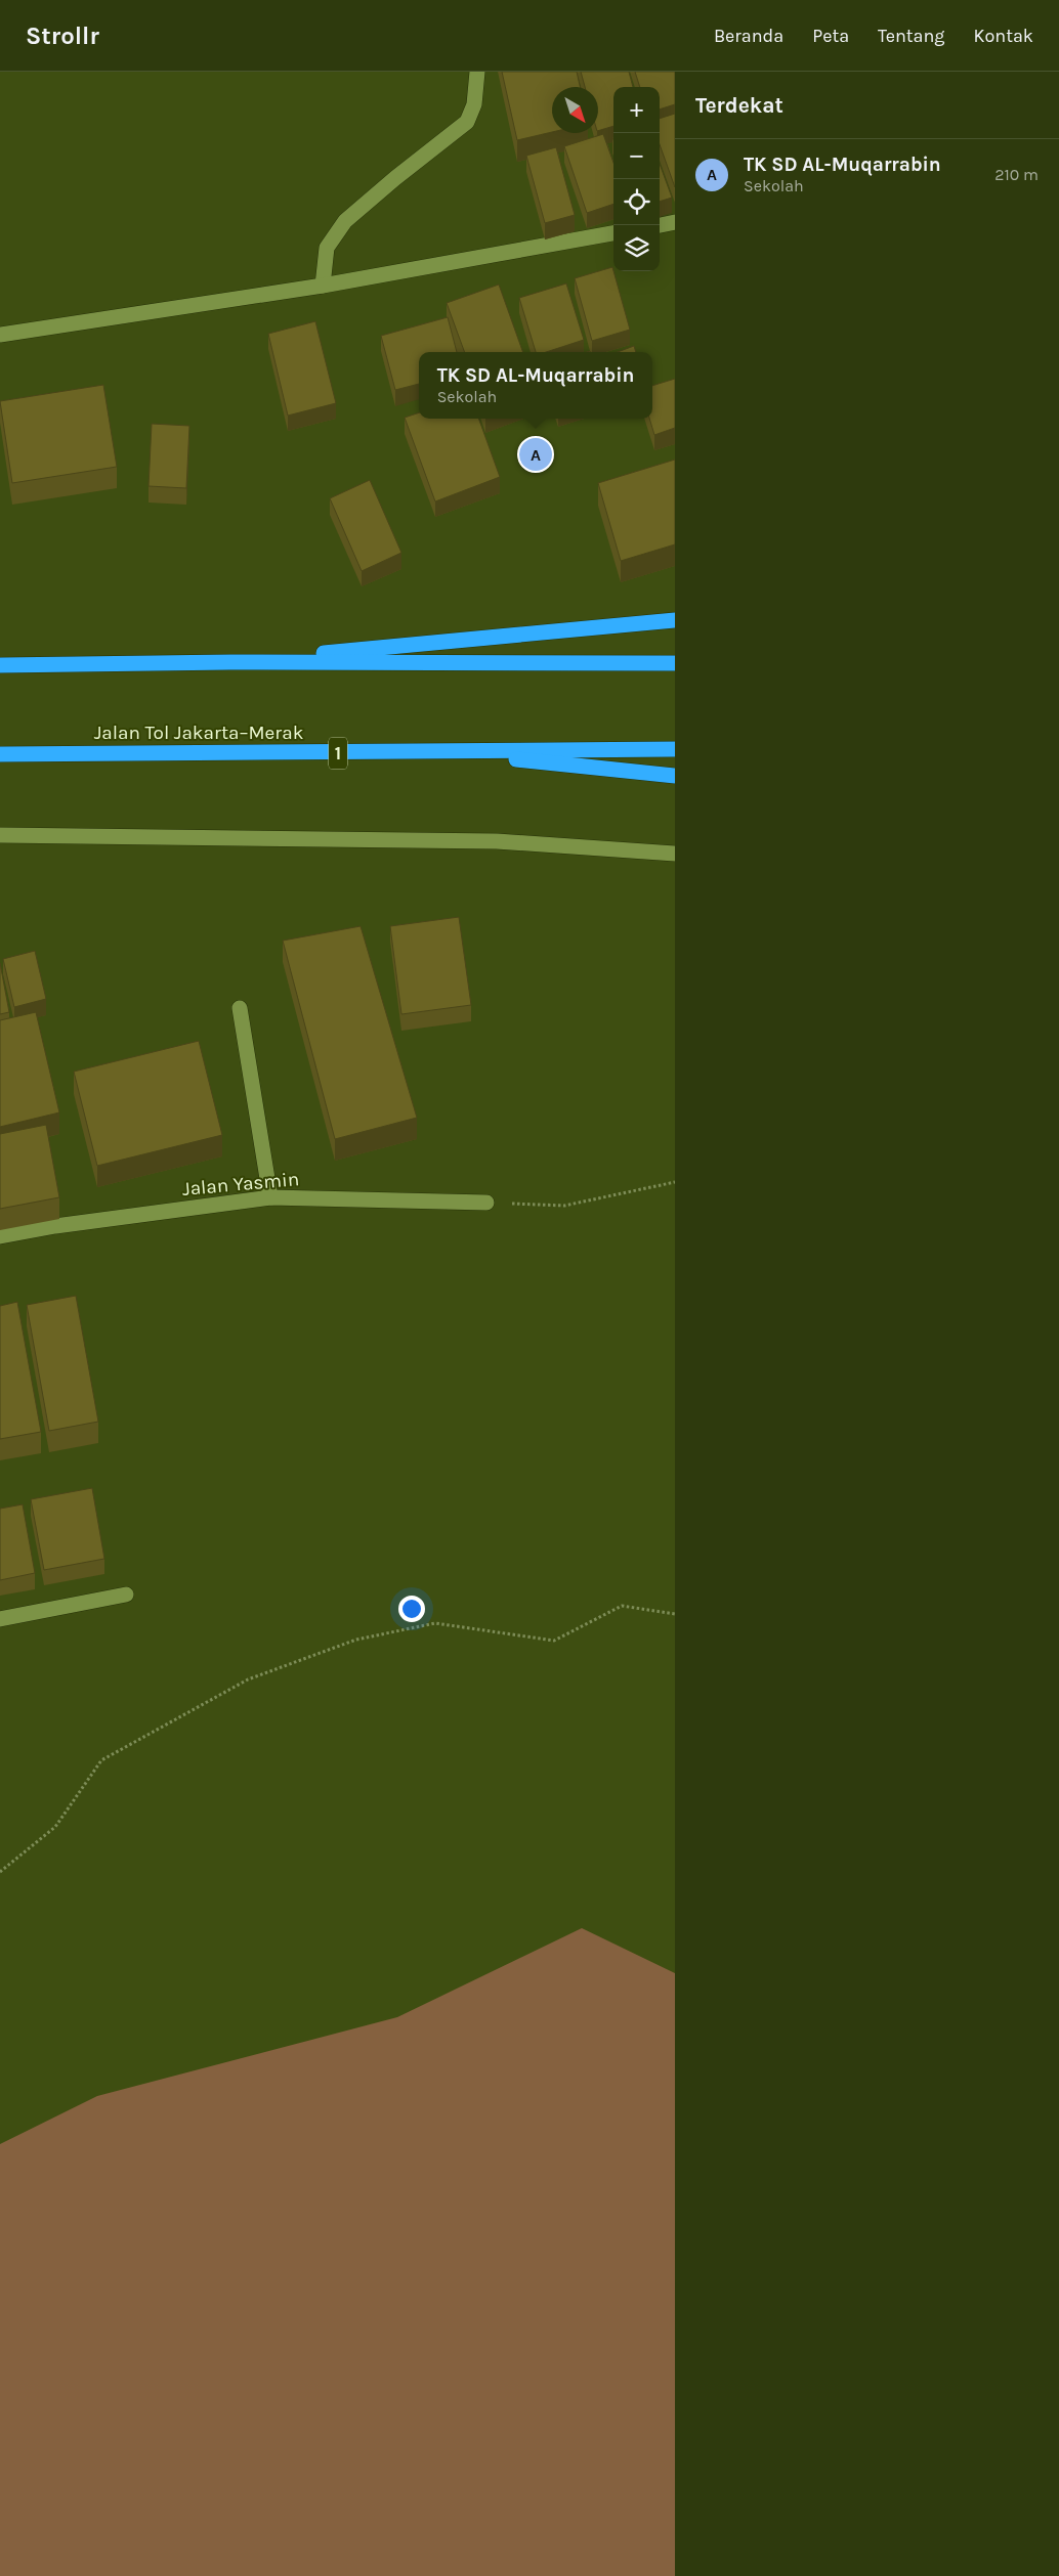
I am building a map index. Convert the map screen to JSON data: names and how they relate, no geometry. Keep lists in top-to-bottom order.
{
  "streets": {
    "highway": ["Jalan Tol Jakarta–Merak", "1"],
    "street": ["Jalan Yasmin"]
  },
  "north": "bottom right",
  "page": {
    "header": "Strollr",
    "nav": [
      "Beranda",
      "Peta",
      "Tentang",
      "Kontak"
    ],
    "heading": "Terdekat",
    "map_buttons": ["+", "−"],
    "list": [
      {
        "mark": "A",
        "name": "TK SD AL-Muqarrabin",
        "note": "Sekolah",
        "value": "210 m"
      }
    ],
    "popup": ["TK SD AL-Muqarrabin", "Sekolah"],
    "pins": "A"
  }
}
